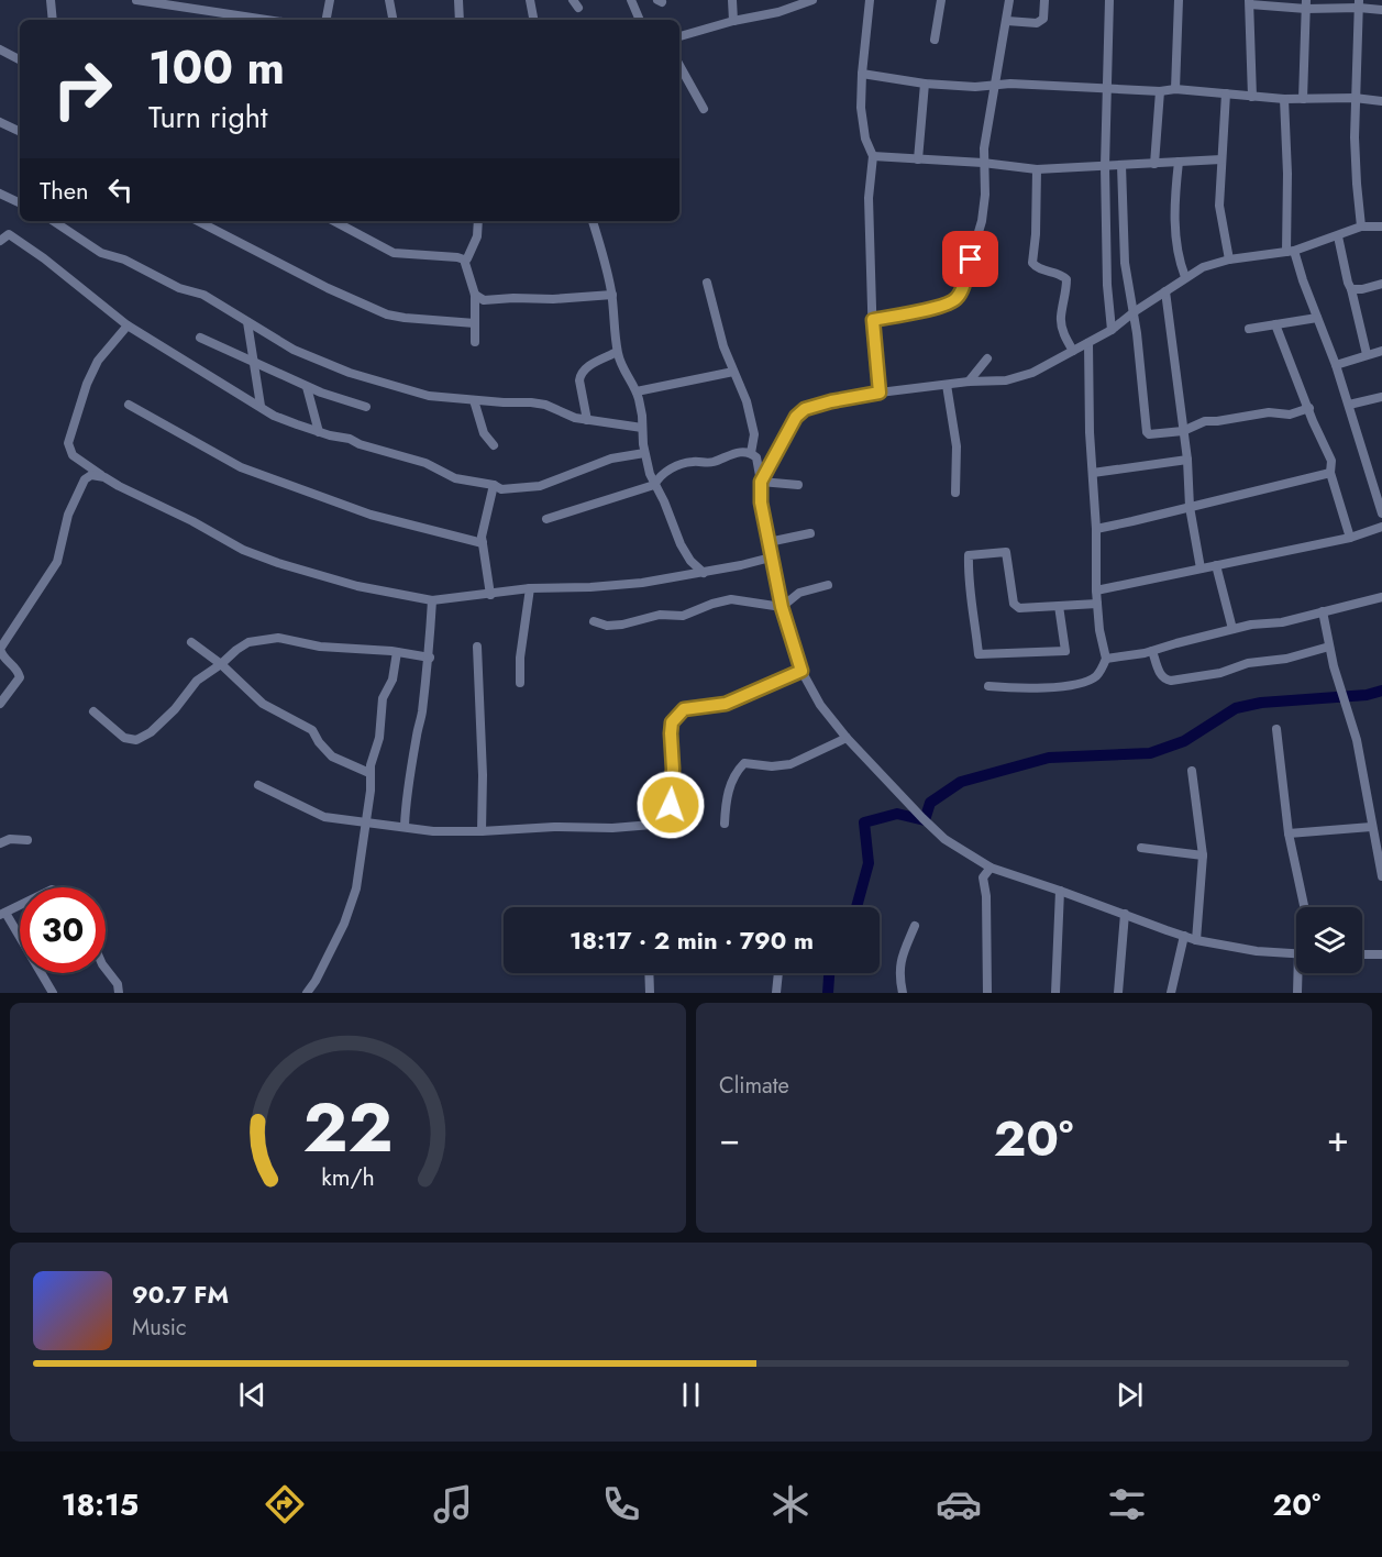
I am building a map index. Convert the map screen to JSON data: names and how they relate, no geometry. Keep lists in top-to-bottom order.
{
  "page": {
    "turn": ["100 m", "Turn right"],
    "then": "Then",
    "limit": "30",
    "trip": "18:17 · 2 min · 790 m",
    "tile": "Climate",
    "heat": ["−", "20°", "+"],
    "song": ["90.7 FM", "Music"],
    "tabs": ["18:15", "20°"],
    "gauge": ["22", "km/h"]
  }
}
